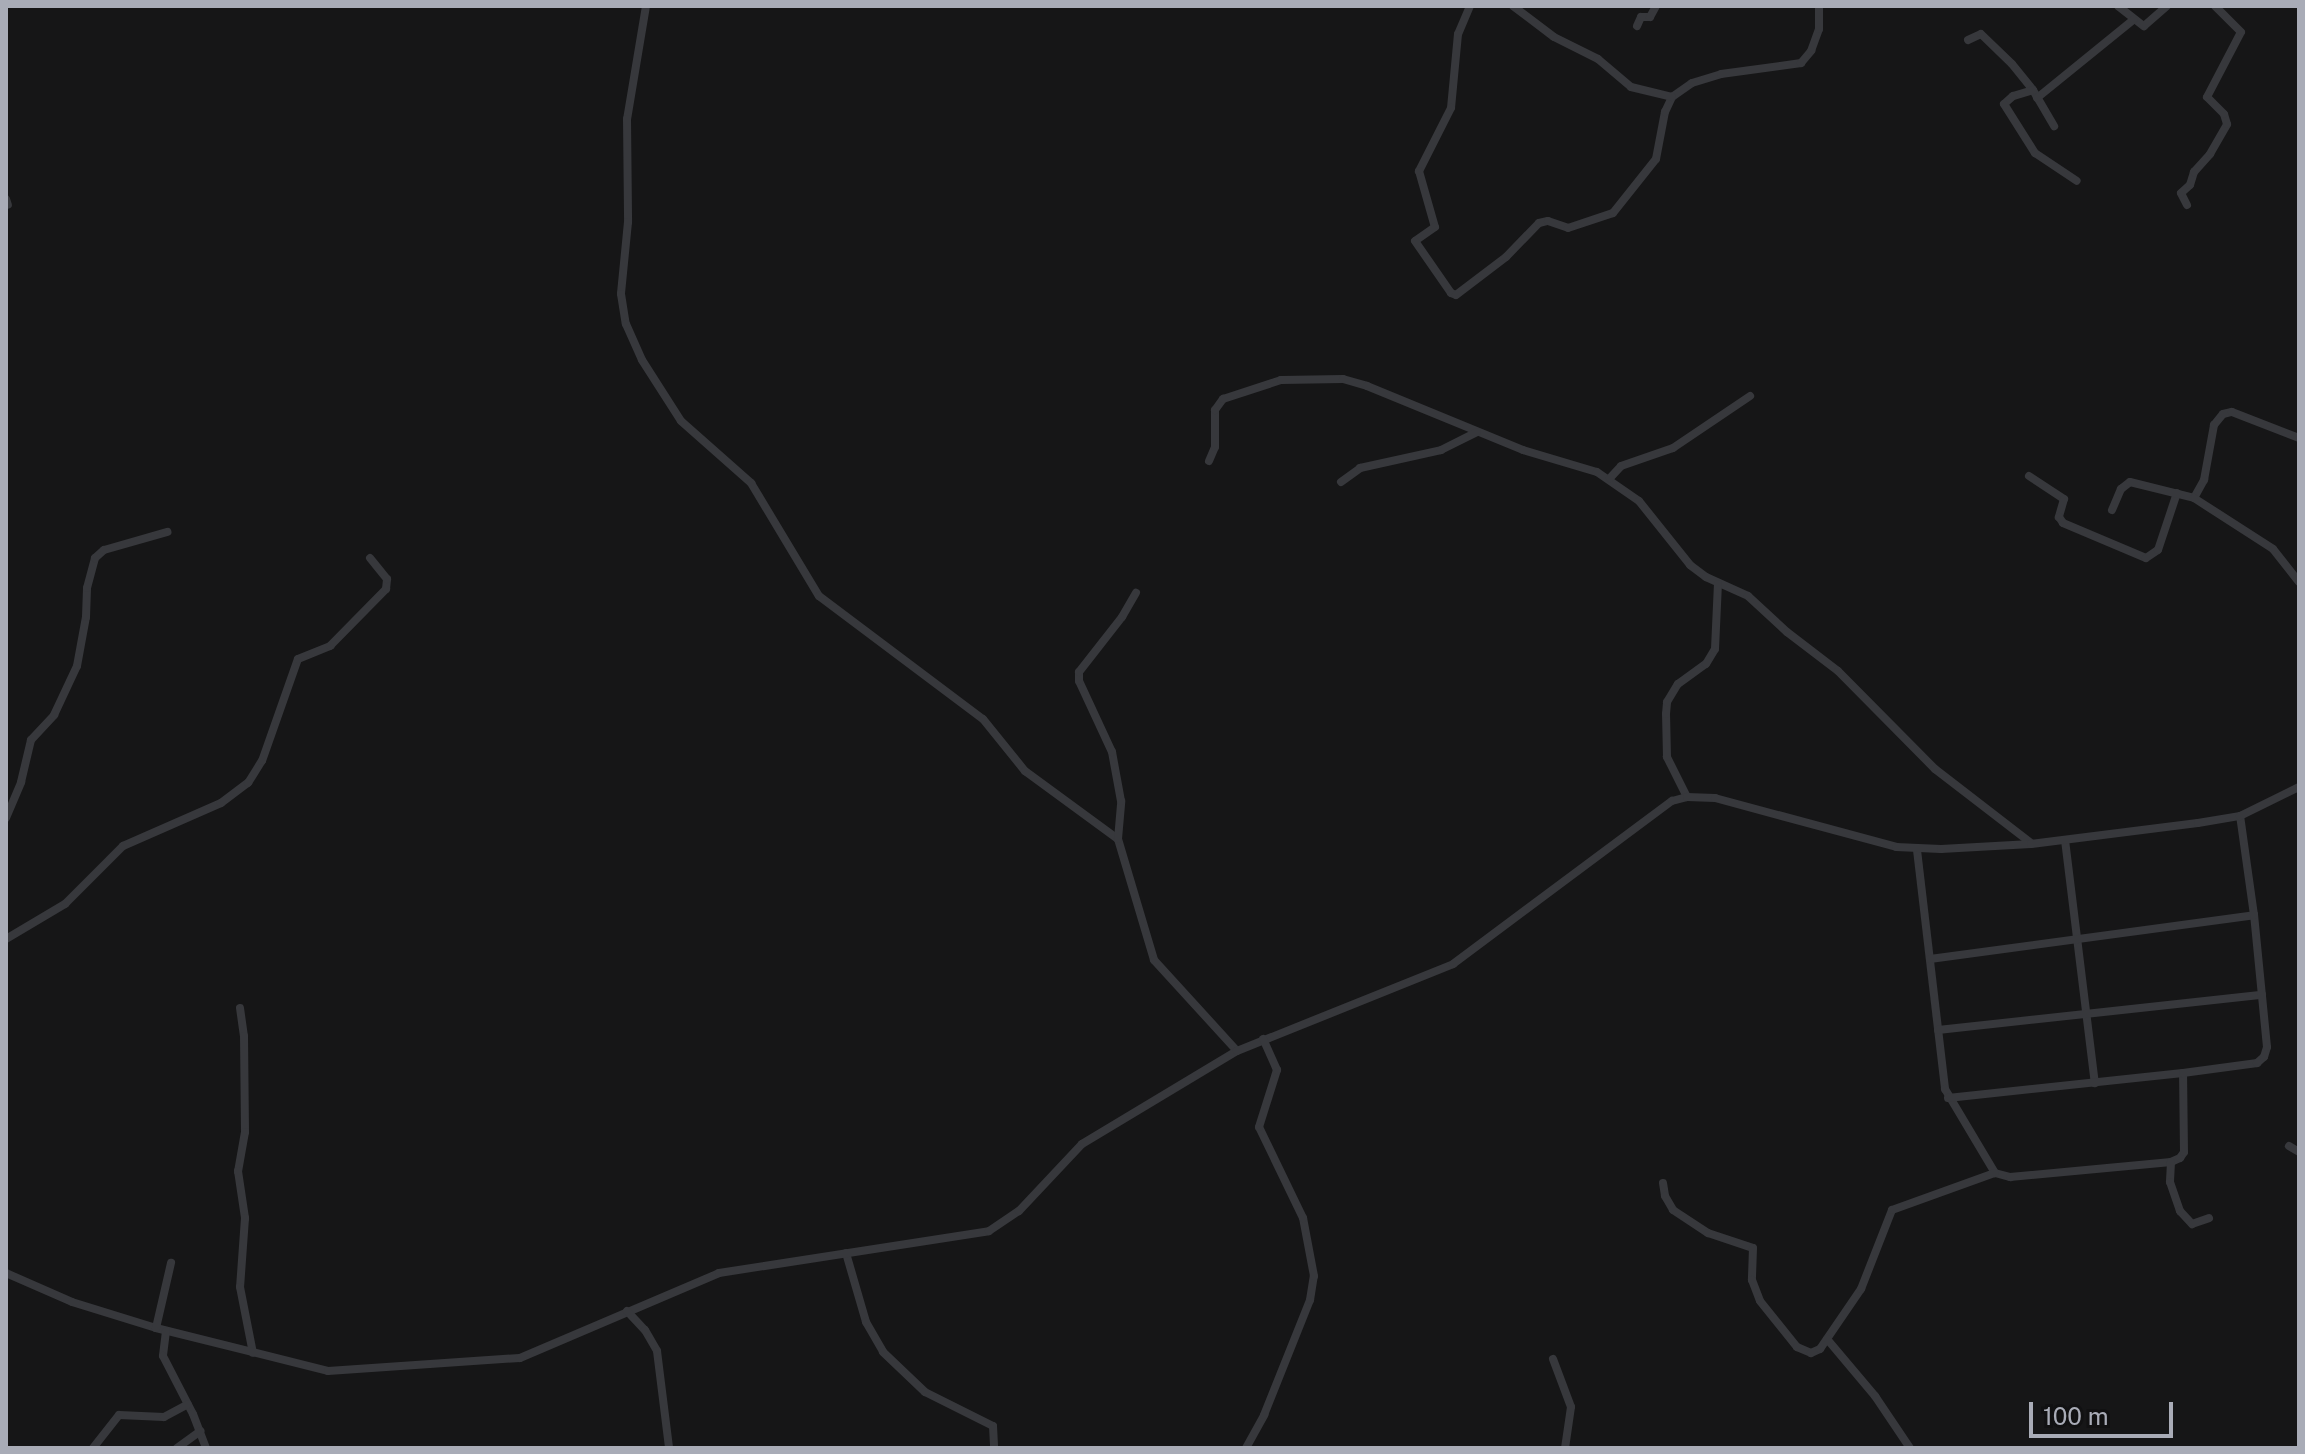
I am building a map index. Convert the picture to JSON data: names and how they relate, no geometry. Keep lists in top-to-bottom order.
{
  "scale_bar": "100 m"
}
